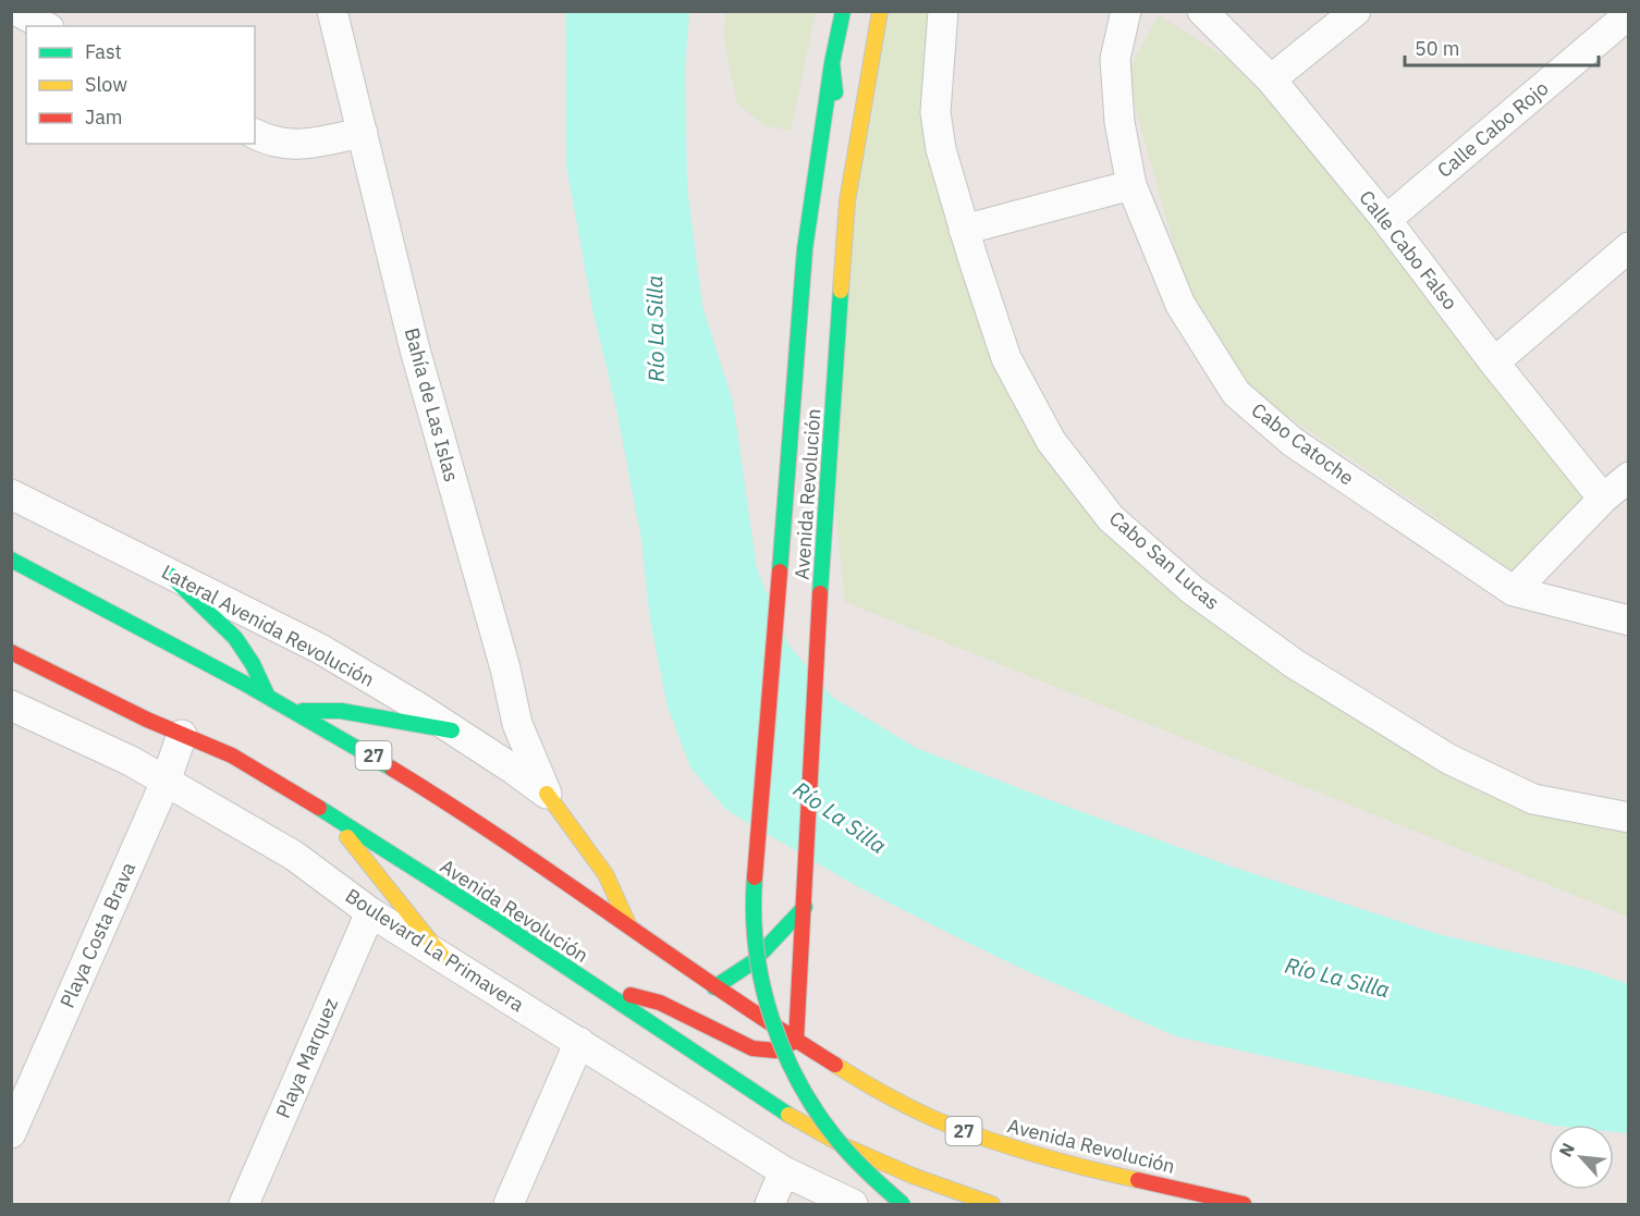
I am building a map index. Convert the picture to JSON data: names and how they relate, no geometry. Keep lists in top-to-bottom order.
{
  "streets": {
    "main road": ["Avenida Revolución", "27"],
    "street": [
      "Calle Cabo Rojo",
      "Calle Cabo Falso",
      "Bahía de Las Islas",
      "Cabo Catoche",
      "Cabo San Lucas",
      "Lateral Avenida Revolución",
      "Playa Costa Brava",
      "Boulevard La Primavera",
      "Playa Marquez"
    ]
  },
  "crossings": [
    ["Calle Cabo Rojo", "Calle Cabo Falso"],
    ["Bahía de Las Islas", "Lateral Avenida Revolución"],
    ["Avenida Revolución", "Playa Costa Brava"],
    ["Playa Costa Brava", "Boulevard La Primavera"],
    ["Boulevard La Primavera", "Playa Marquez"]
  ],
  "water": ["Río La Silla"],
  "legend": ["Fast", "Slow", "Jam"],
  "scale_bar": "50 m",
  "north": "top left"
}
